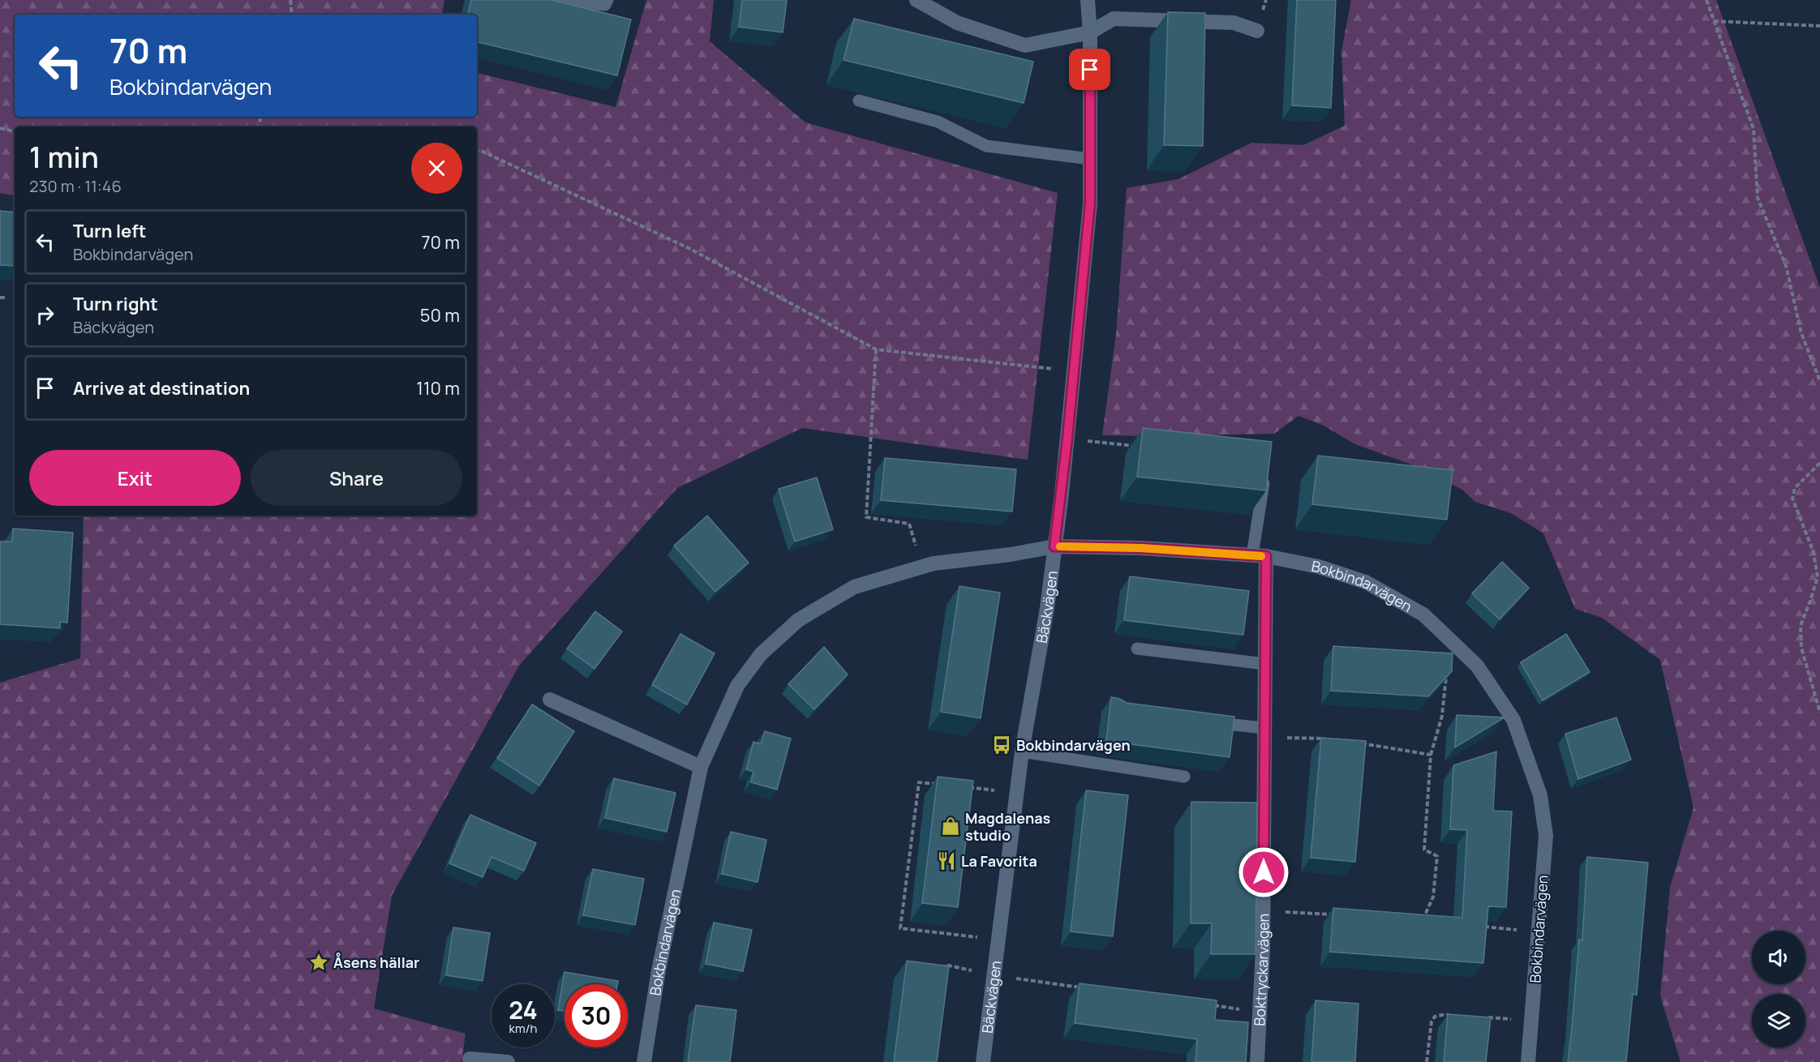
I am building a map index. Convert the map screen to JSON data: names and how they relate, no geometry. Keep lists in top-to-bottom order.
{
  "streets": {
    "street": ["Bokbindarvägen", "Bäckvägen", "Boktryckarvägen"]
  },
  "crossings": [
    ["Bokbindarvägen", "Bäckvägen"],
    ["Bokbindarvägen", "Boktryckarvägen"]
  ],
  "places": {
    "bus stop": ["Bokbindarvägen"],
    "shop": ["Magdalenas studio"],
    "restaurant": ["La Favorita"],
    "place": ["Åsens hällar"]
  },
  "page": {
    "turn": ["70 m", "Bokbindarvägen"],
    "heading": ["1 min", "230 m · 11:46"],
    "list": [
      {
        "name": "Turn left",
        "note": "Bokbindarvägen",
        "value": "70 m"
      },
      {
        "name": "Turn right",
        "note": "Bäckvägen",
        "value": "50 m"
      },
      {
        "name": "Arrive at destination",
        "value": "110 m"
      }
    ],
    "buttons": ["Exit", "Share"],
    "speed": "24 km/h",
    "limit": "30"
  }
}
